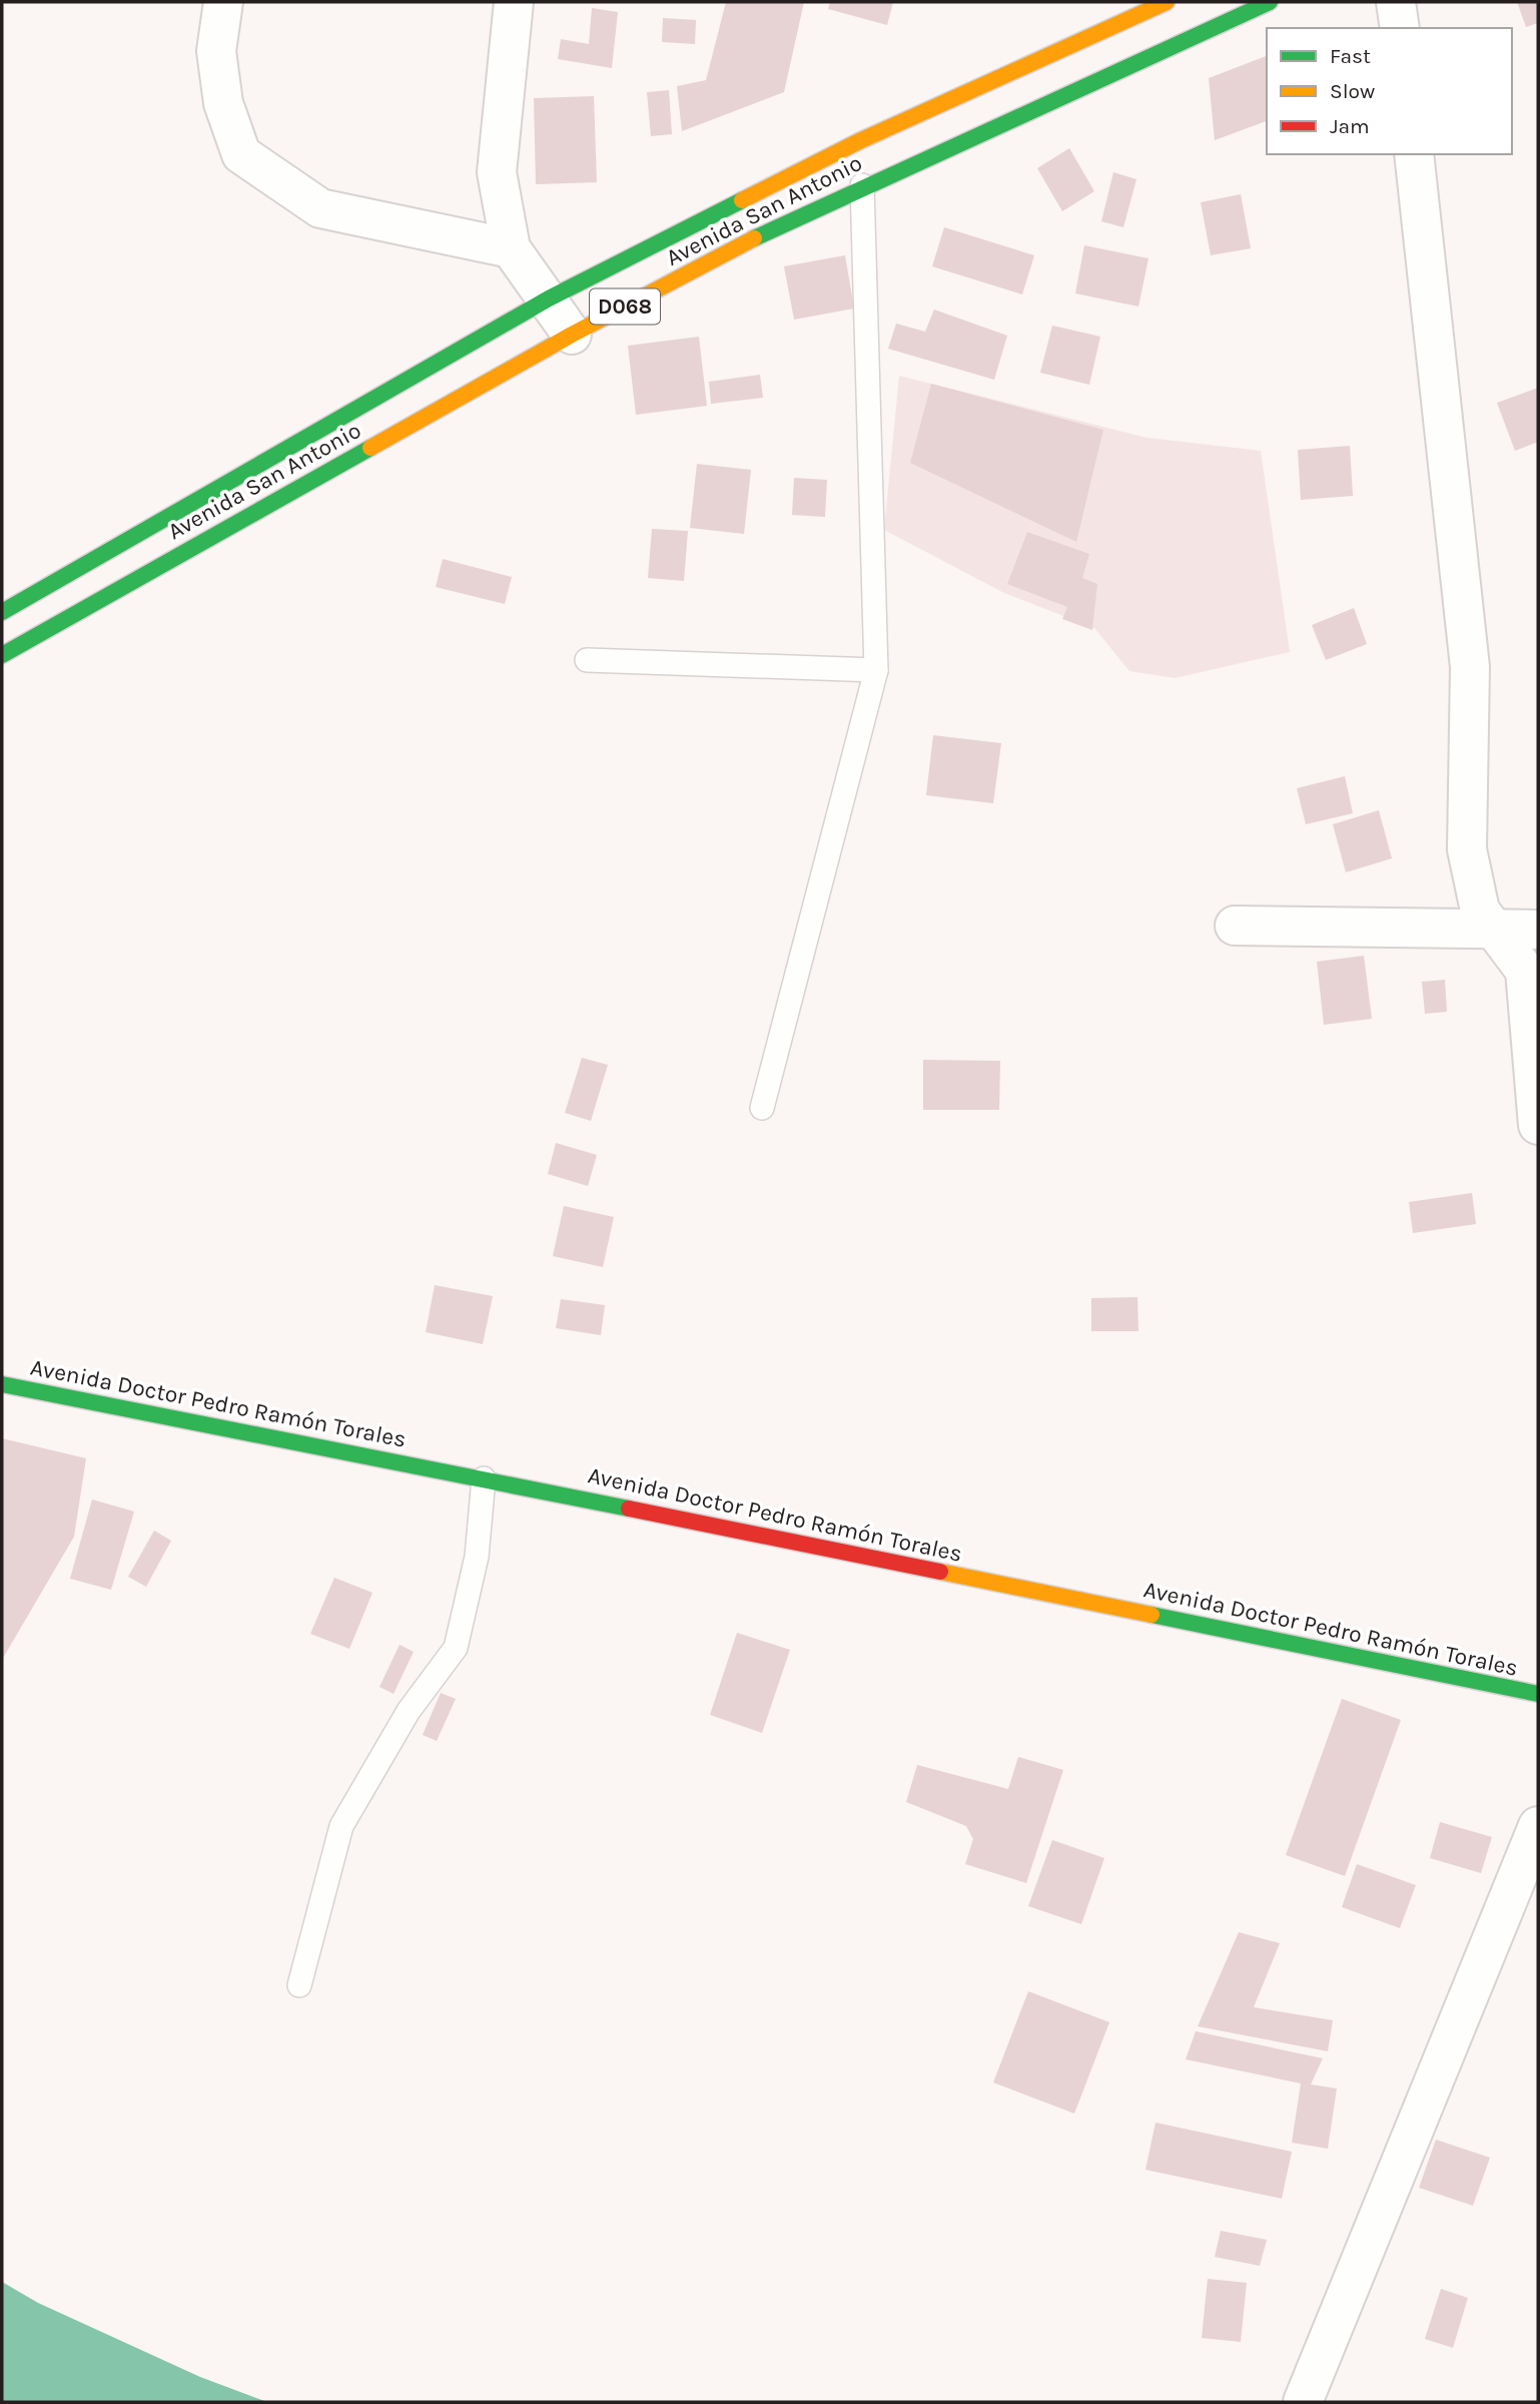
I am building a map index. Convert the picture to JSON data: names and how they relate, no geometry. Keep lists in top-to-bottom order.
{
  "streets": {
    "main road": ["Avenida San Antonio", "D068", "Avenida Doctor Pedro Ramón Torales"]
  },
  "legend": ["Fast", "Slow", "Jam"]
}
